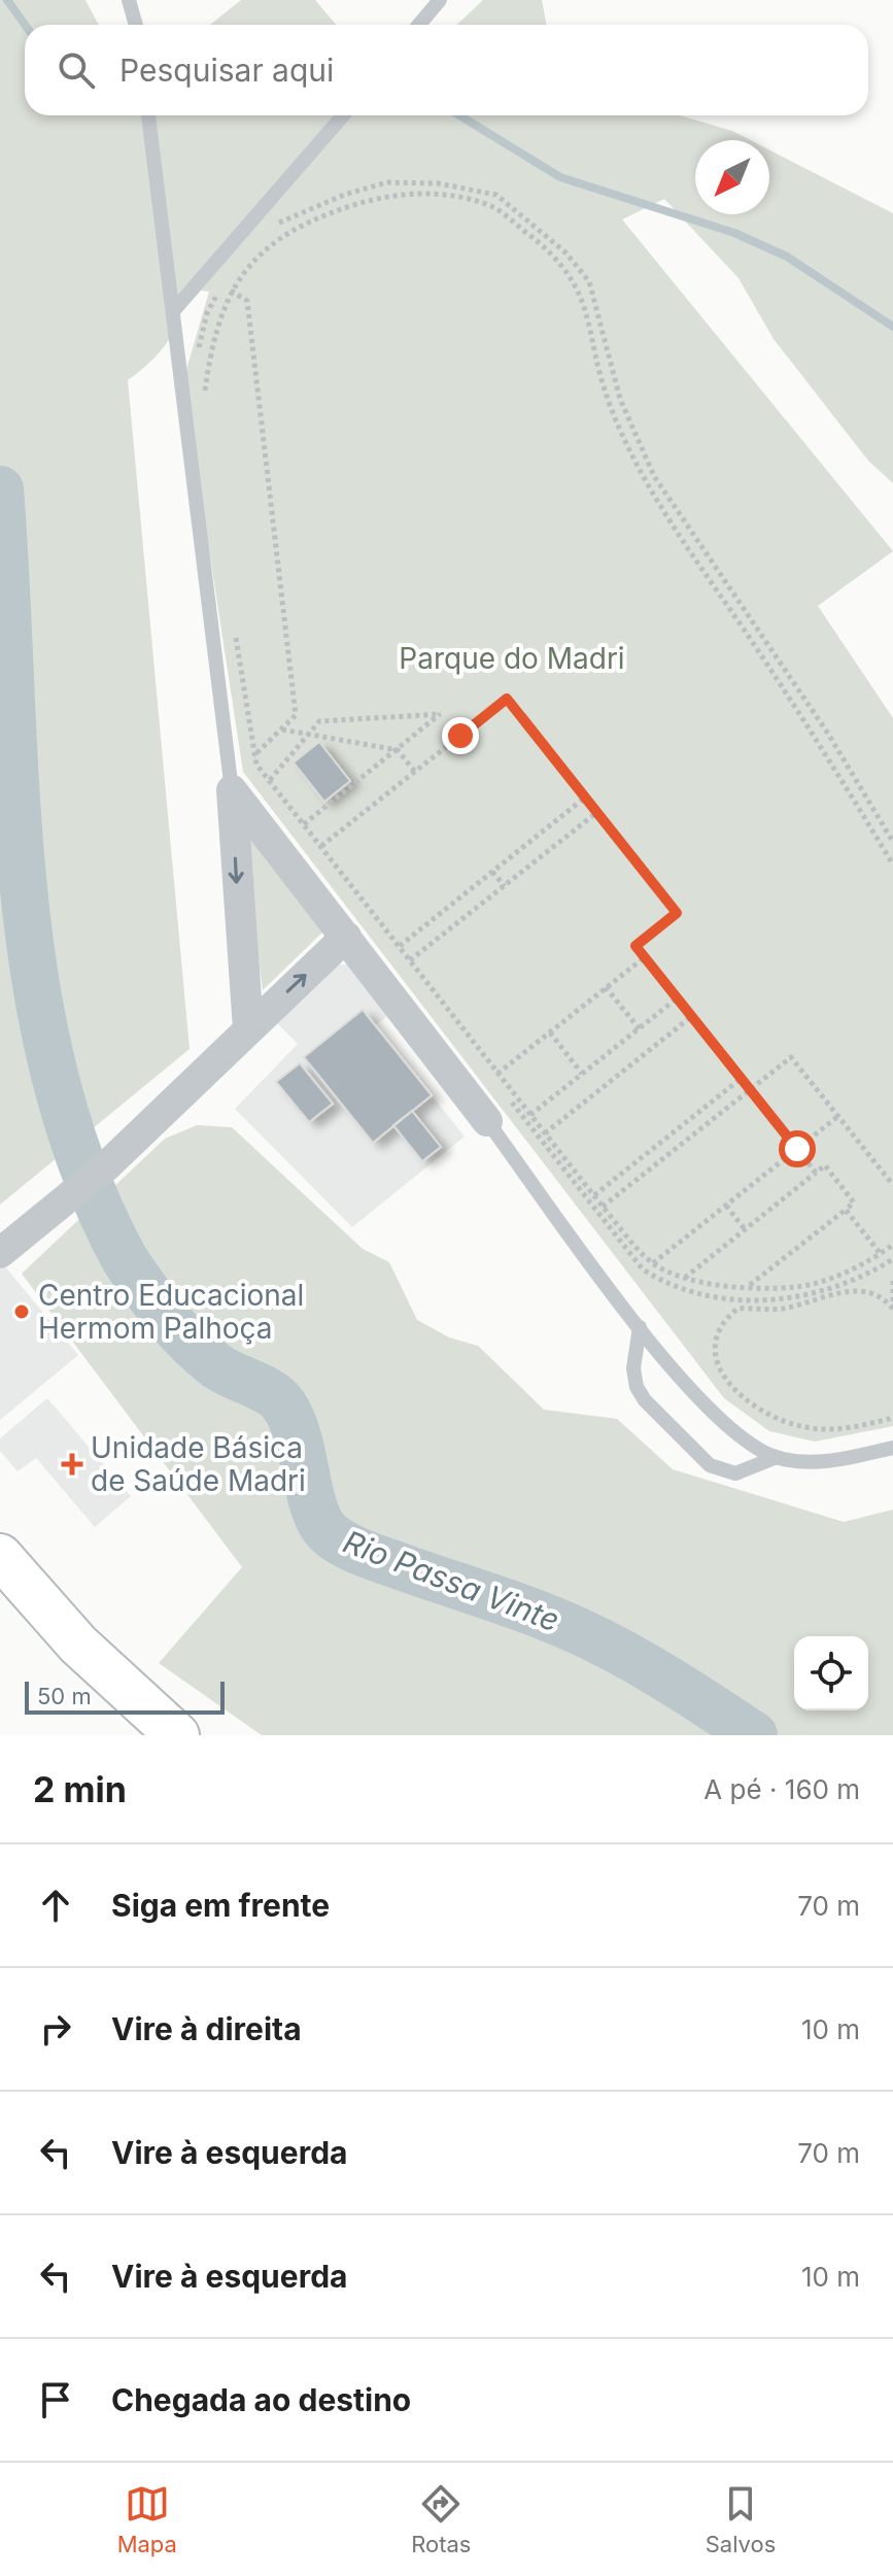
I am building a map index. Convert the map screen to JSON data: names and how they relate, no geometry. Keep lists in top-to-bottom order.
{
  "water": ["Rio Passa Vinte"],
  "parks": ["Parque do Madri"],
  "places": {
    "other": ["Centro Educacional Hermom Palhoça"],
    "health": ["Unidade Básica de Saúde Madri"]
  },
  "scale_bar": "50 m",
  "north": "bottom left",
  "page": {
    "search": "Pesquisar aqui",
    "scale": "50 m",
    "heading": ["2 min", "A pé · 160 m"],
    "list": [
      ["Siga em frente", "70 m"],
      ["Vire à direita", "10 m"],
      ["Vire à esquerda", "70 m"],
      ["Vire à esquerda", "10 m"],
      "Chegada ao destino"
    ],
    "nav": ["Mapa", "Rotas", "Salvos"]
  }
}
